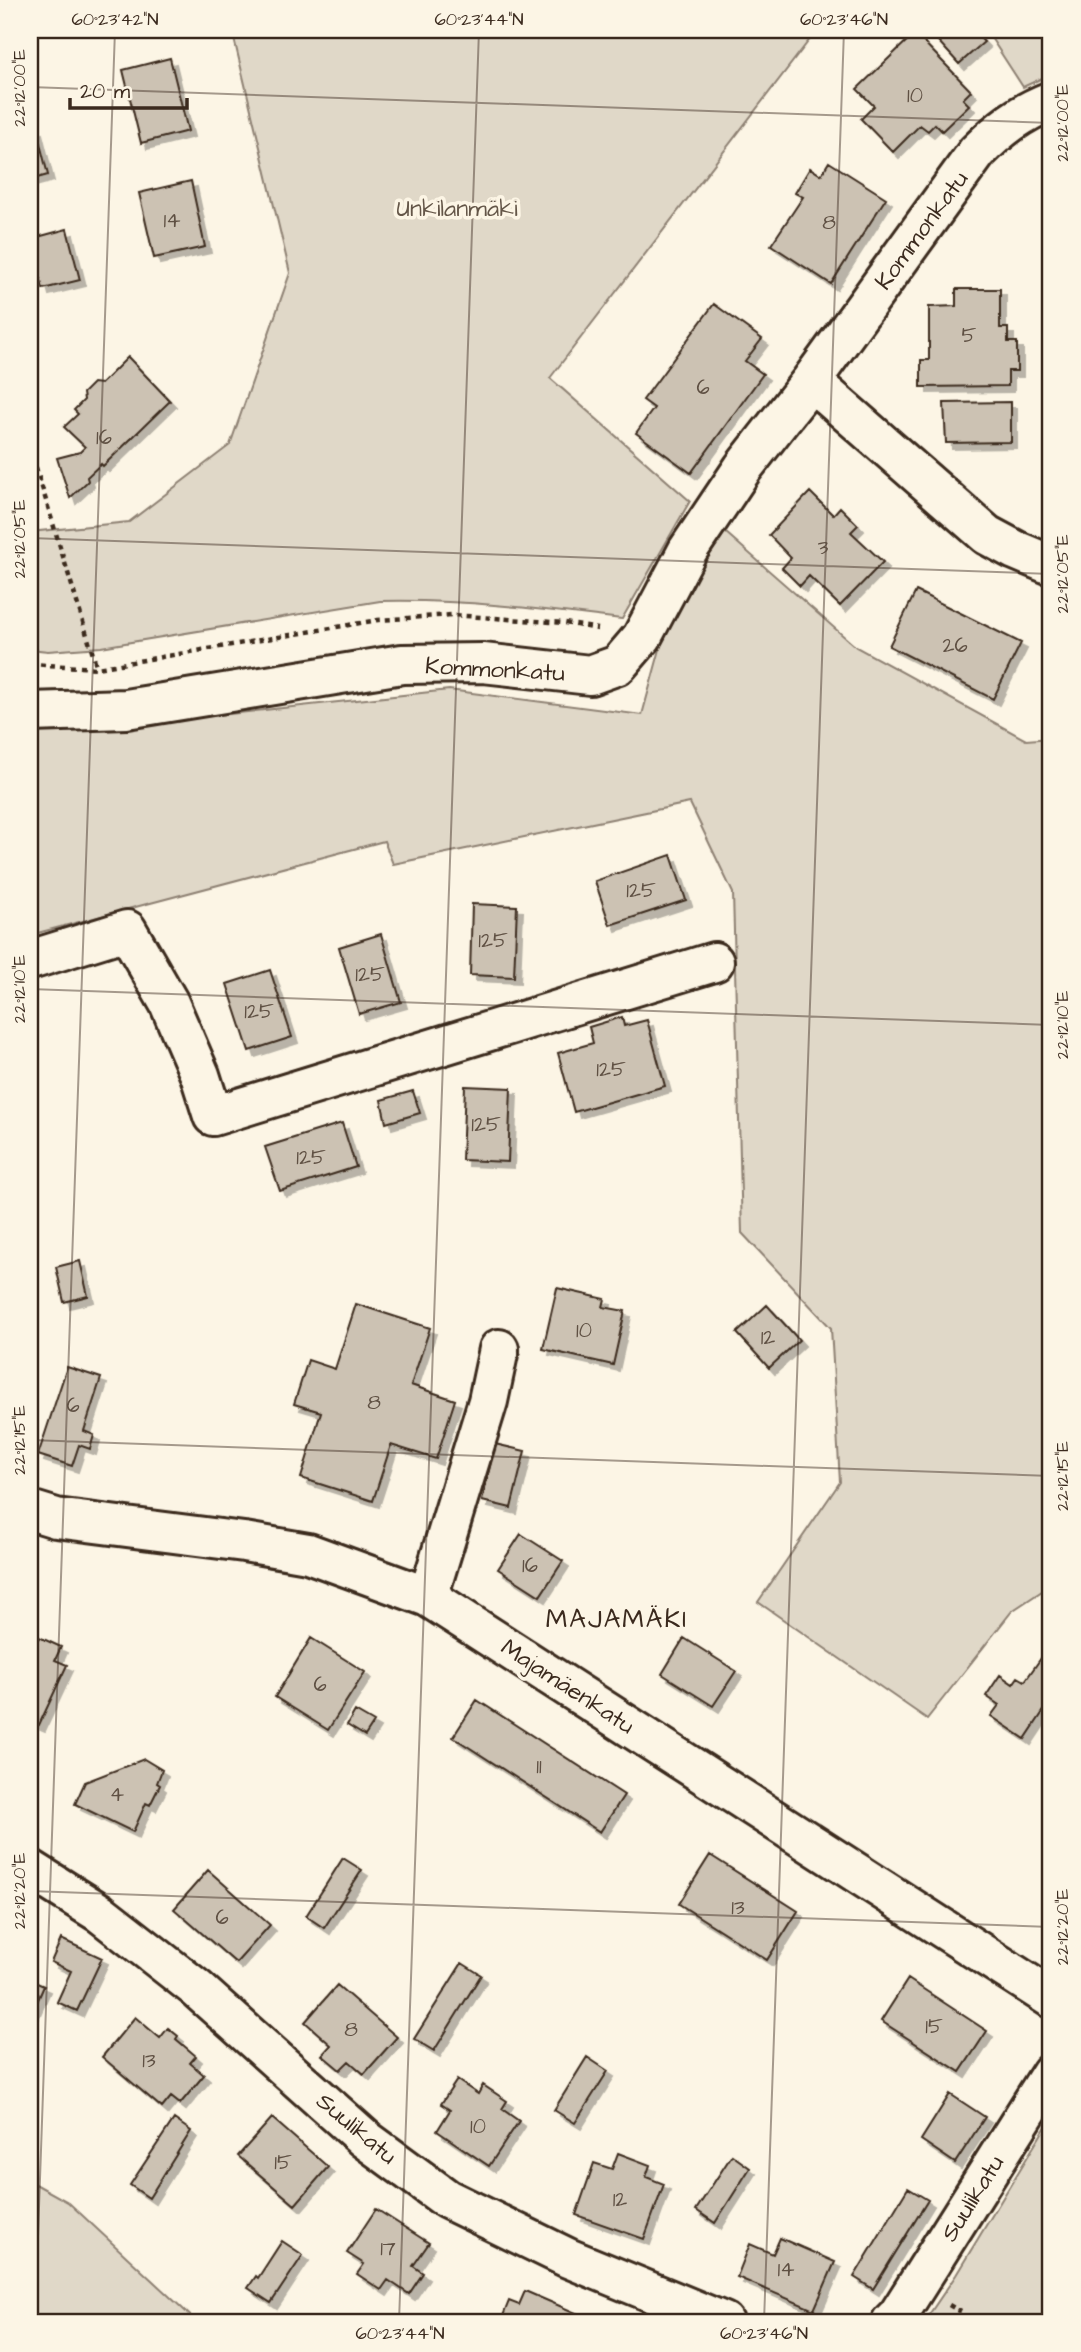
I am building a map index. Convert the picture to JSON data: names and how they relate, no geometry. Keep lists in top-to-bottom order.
{
  "streets": {
    "street": ["Kommonkatu", "Majamäenkatu", "Suulikatu"]
  },
  "districts": ["MAJAMÄKI"],
  "parks": ["Unkilanmäki"],
  "house_numbers": [
    "10",
    "14",
    "8",
    "5",
    "6",
    "16",
    "3",
    "26",
    "125",
    "125",
    "125",
    "125",
    "125",
    "125",
    "125",
    "10",
    "12",
    "8",
    "6",
    "16",
    "6",
    "11",
    "4",
    "13",
    "6",
    "15",
    "8",
    "13",
    "10",
    "15",
    "12",
    "17",
    "14"
  ],
  "scale_bar": "20 m",
  "coordinates": [
    "60°23'42\"N",
    "60°23'44\"N",
    "60°23'46\"N",
    "22°12'00\"E",
    "22°12'05\"E",
    "22°12'10\"E",
    "22°12'15\"E",
    "22°12'20\"E"
  ]
}
